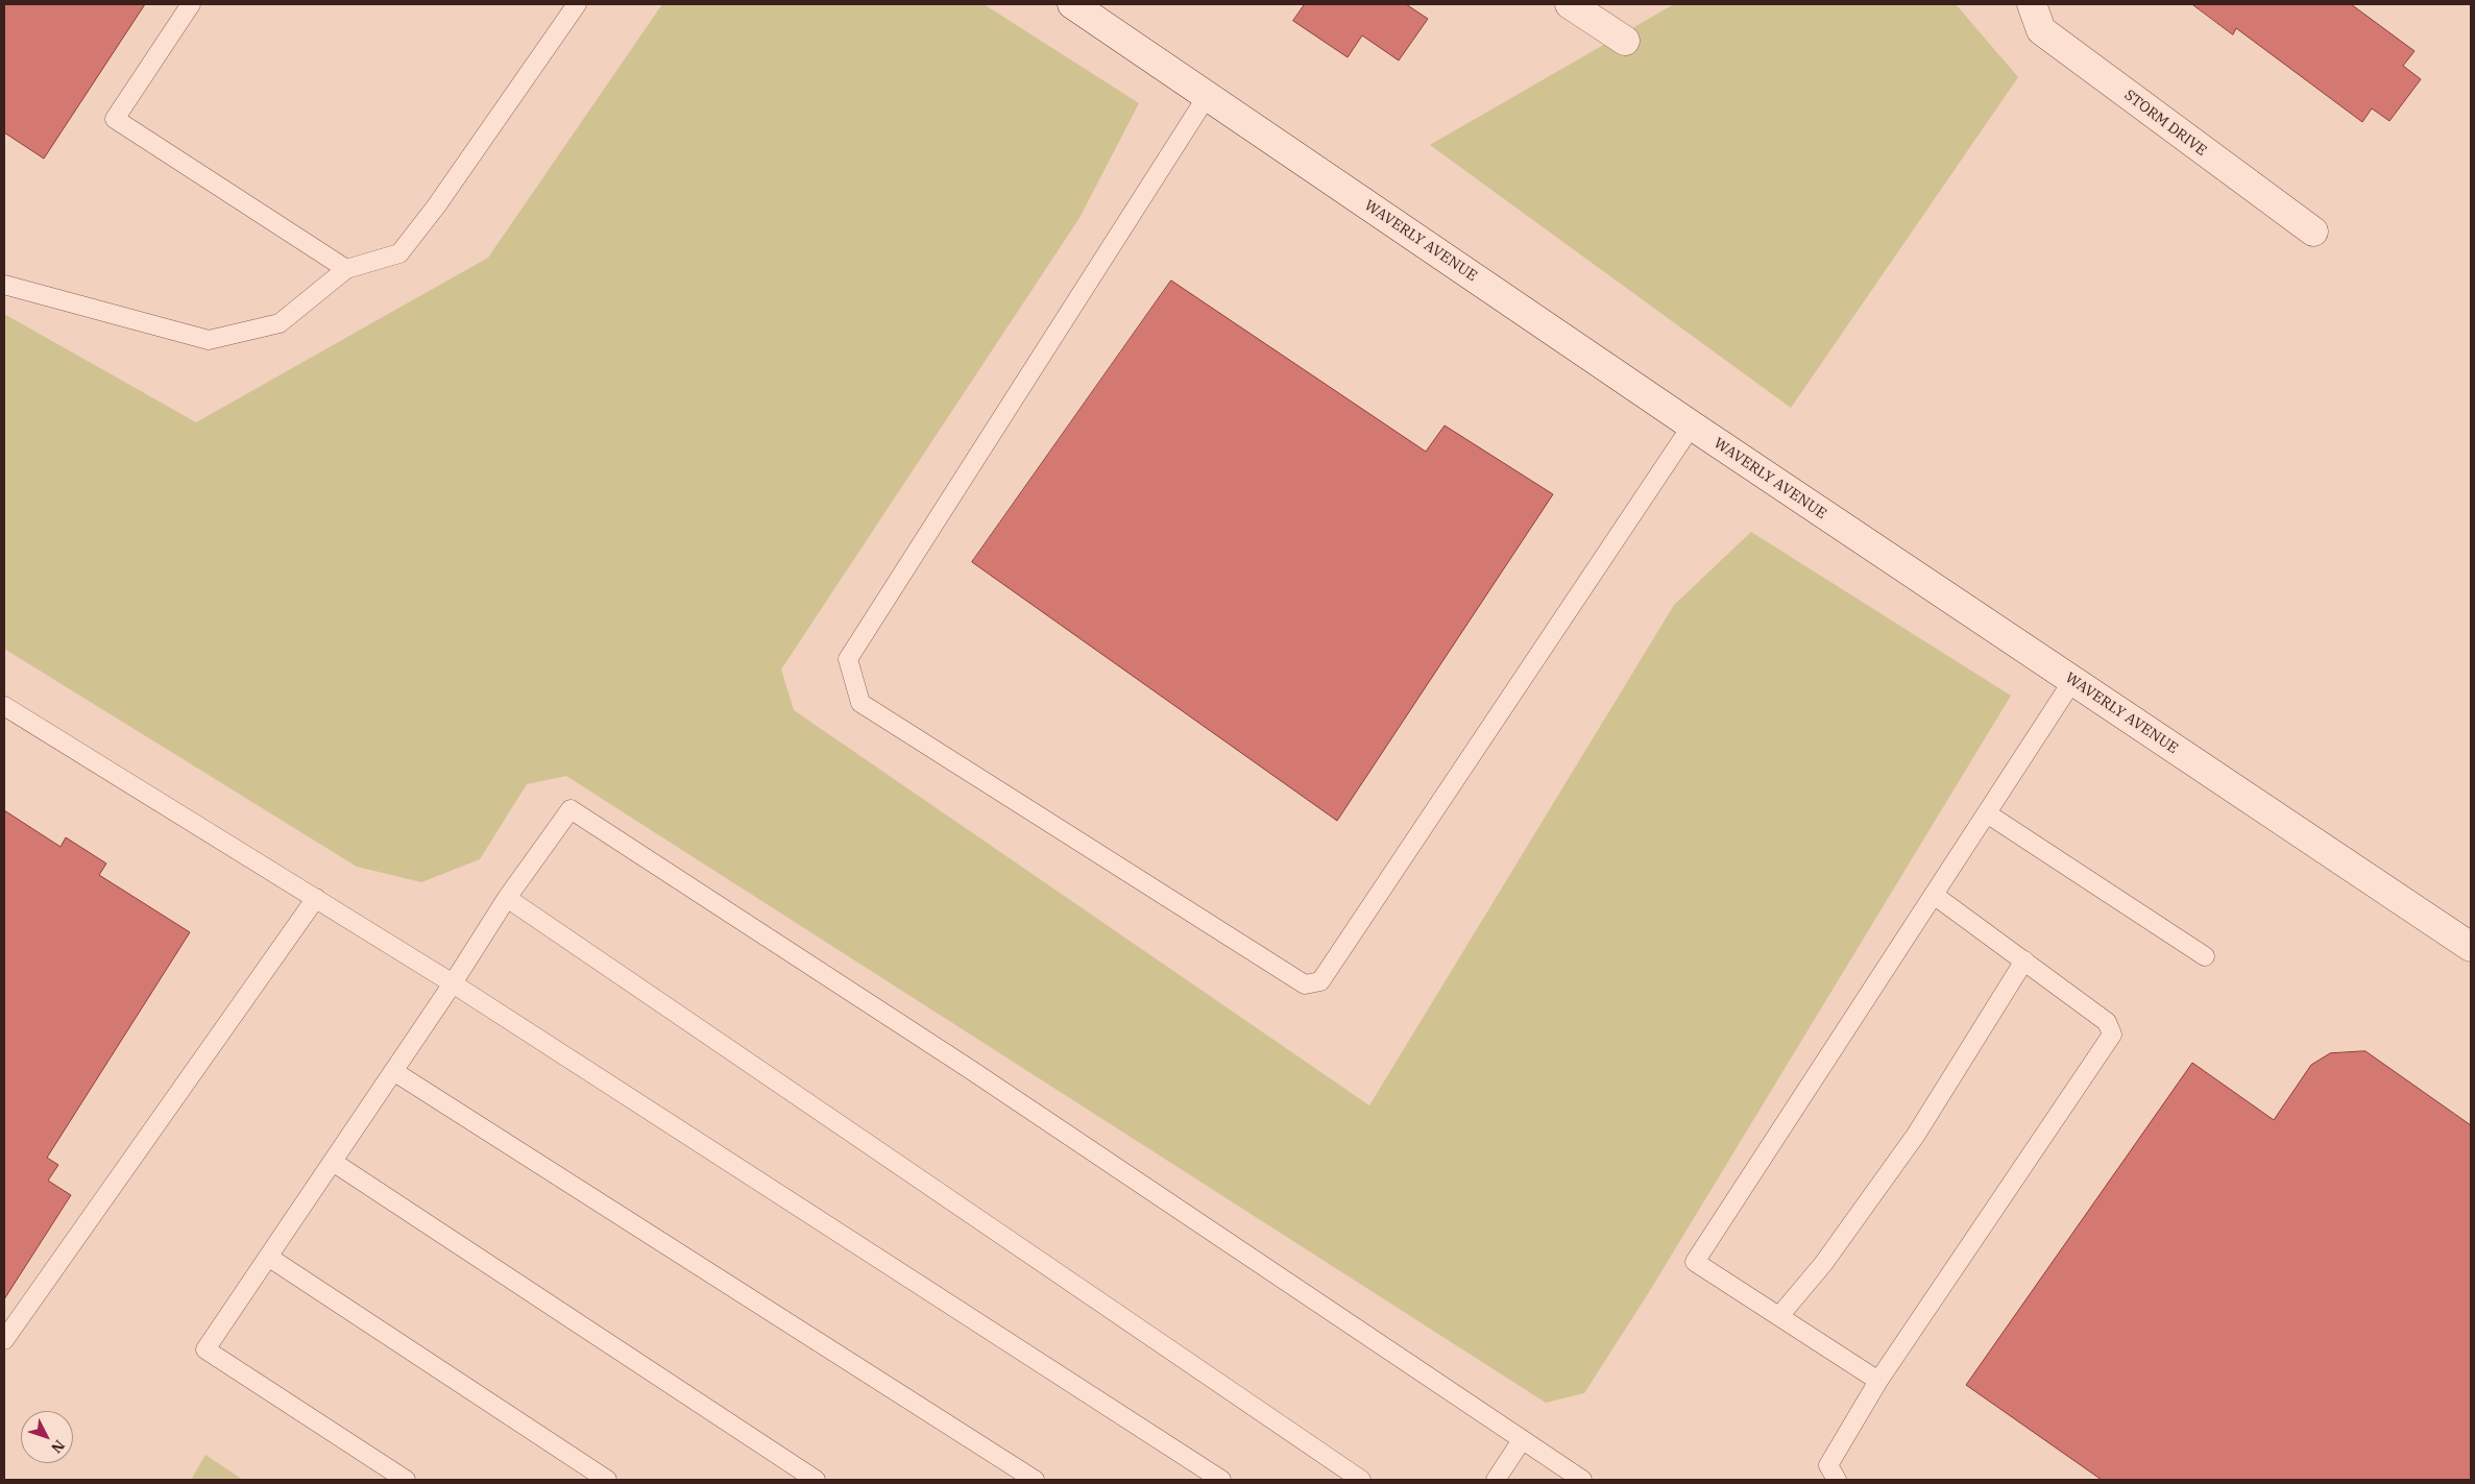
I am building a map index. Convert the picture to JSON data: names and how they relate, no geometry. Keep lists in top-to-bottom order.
{
  "streets": {
    "street": ["STORM DRIVE", "WAVERLY AVENUE"]
  },
  "north": "bottom right"
}
